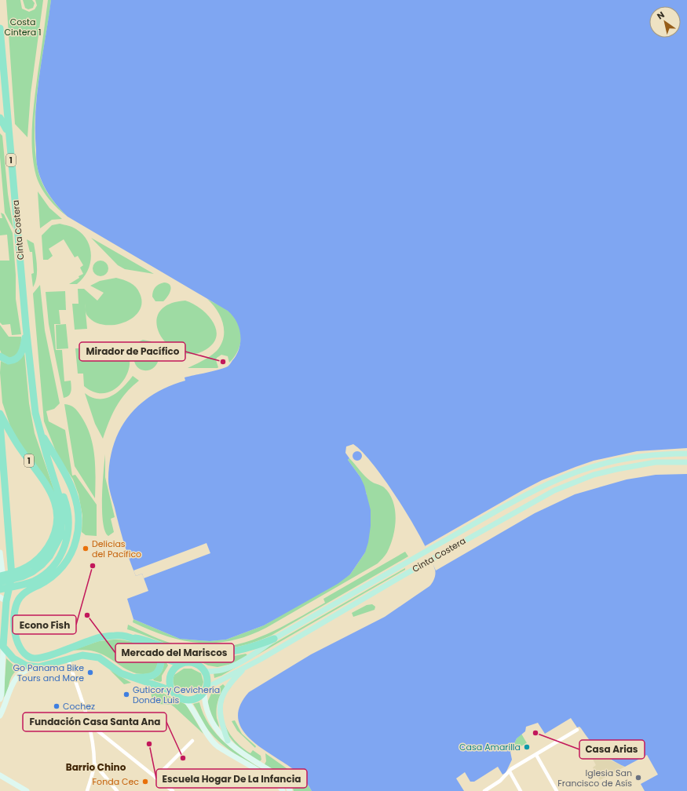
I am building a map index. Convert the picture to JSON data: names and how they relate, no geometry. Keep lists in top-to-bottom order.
{
  "streets": {
    "highway": ["1", "Cinta Costera"]
  },
  "crossings": [
    ["1", "Cinta Costera"]
  ],
  "districts": ["Barrio Chino"],
  "parks": ["Costa Cintera 1"],
  "places": [
    "Mirador de Pacífico",
    "Delicias del Pacífico",
    "Econo Fish",
    "Mercado del Mariscos",
    "Go Panama Bike Tours and More",
    "Guticor y Cevichería Donde Luis",
    "Cochez",
    "Casa Arias",
    "Escuela Hogar De La Infancia",
    "Casa Amarilla",
    "Fundación Casa Santa Ana",
    "Iglesia San Francisco de Asís",
    "Fonda Cec"
  ],
  "north": "top left"
}
